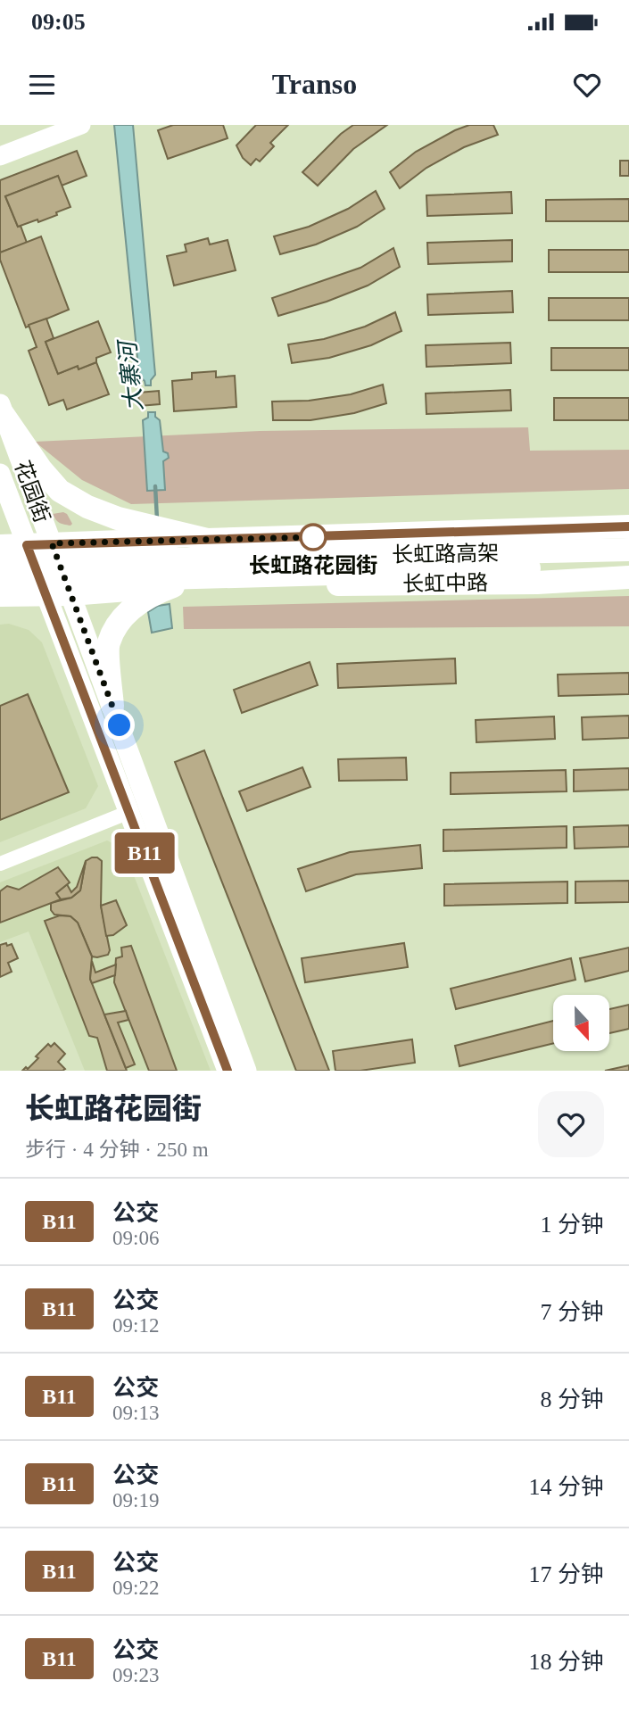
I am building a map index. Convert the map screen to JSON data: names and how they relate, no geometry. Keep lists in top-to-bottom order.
{
  "streets": {
    "main road": ["花园街", "长虹路高架", "长虹中路"]
  },
  "crossings": [
    ["花园街", "长虹中路"]
  ],
  "water": ["大寨河"],
  "places": ["长虹路花园街"],
  "lines": ["bus line B11"],
  "north": "bottom",
  "page": {
    "status": "09:05",
    "header": "Transo",
    "on_map": "B11",
    "heading": ["长虹路花园街", "步行 · 4 分钟 · 250 m"],
    "list": [
      {
        "mark": "B11",
        "name": "公交",
        "note": "09:06",
        "value": "1 分钟"
      },
      {
        "mark": "B11",
        "name": "公交",
        "note": "09:12",
        "value": "7 分钟"
      },
      {
        "mark": "B11",
        "name": "公交",
        "note": "09:13",
        "value": "8 分钟"
      },
      {
        "mark": "B11",
        "name": "公交",
        "note": "09:19",
        "value": "14 分钟"
      },
      {
        "mark": "B11",
        "name": "公交",
        "note": "09:22",
        "value": "17 分钟"
      },
      {
        "mark": "B11",
        "name": "公交",
        "note": "09:23",
        "value": "18 分钟"
      }
    ]
  }
}
